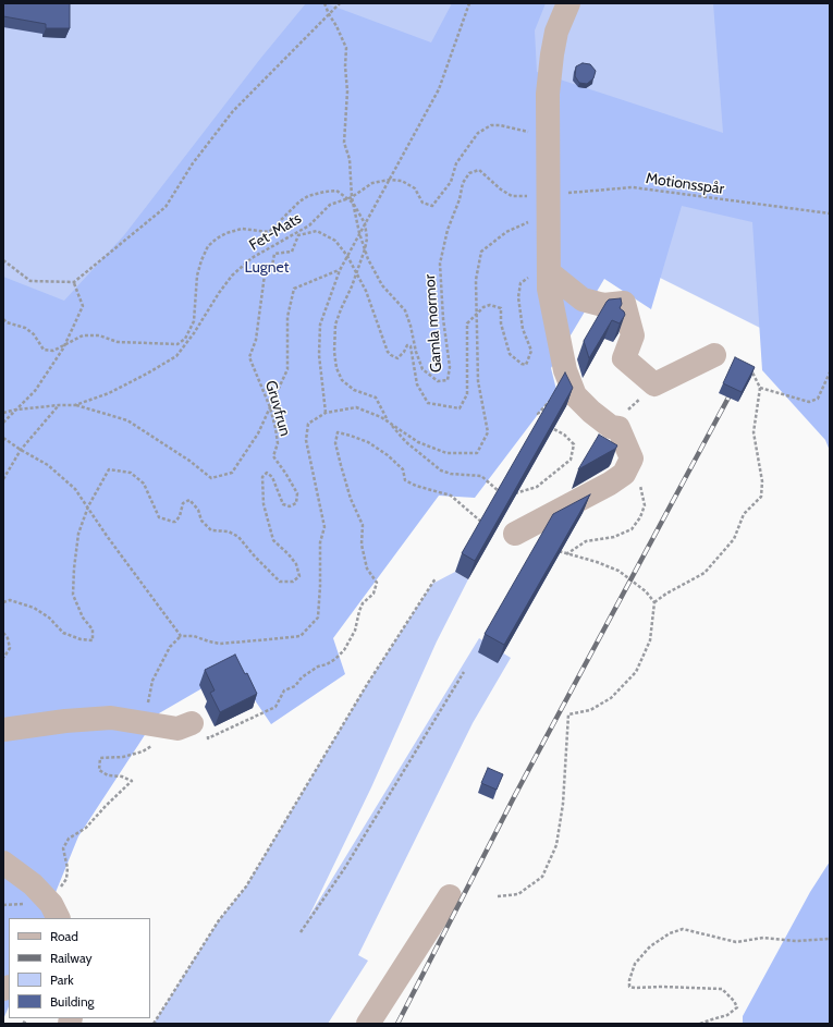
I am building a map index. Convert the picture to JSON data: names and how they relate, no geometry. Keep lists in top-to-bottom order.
{
  "streets": {
    "path": [
      "Motionsspår",
      "Fet-Mats",
      "Gamla mormor",
      "Gruvfrun"
    ]
  },
  "crossings": [
    ["Motionsspår", "Gamla mormor"],
    ["Fet-Mats", "Gamla mormor"]
  ],
  "parks": ["Lugnet"],
  "legend": [
    "Road",
    "Railway",
    "Park",
    "Building"
  ]
}
